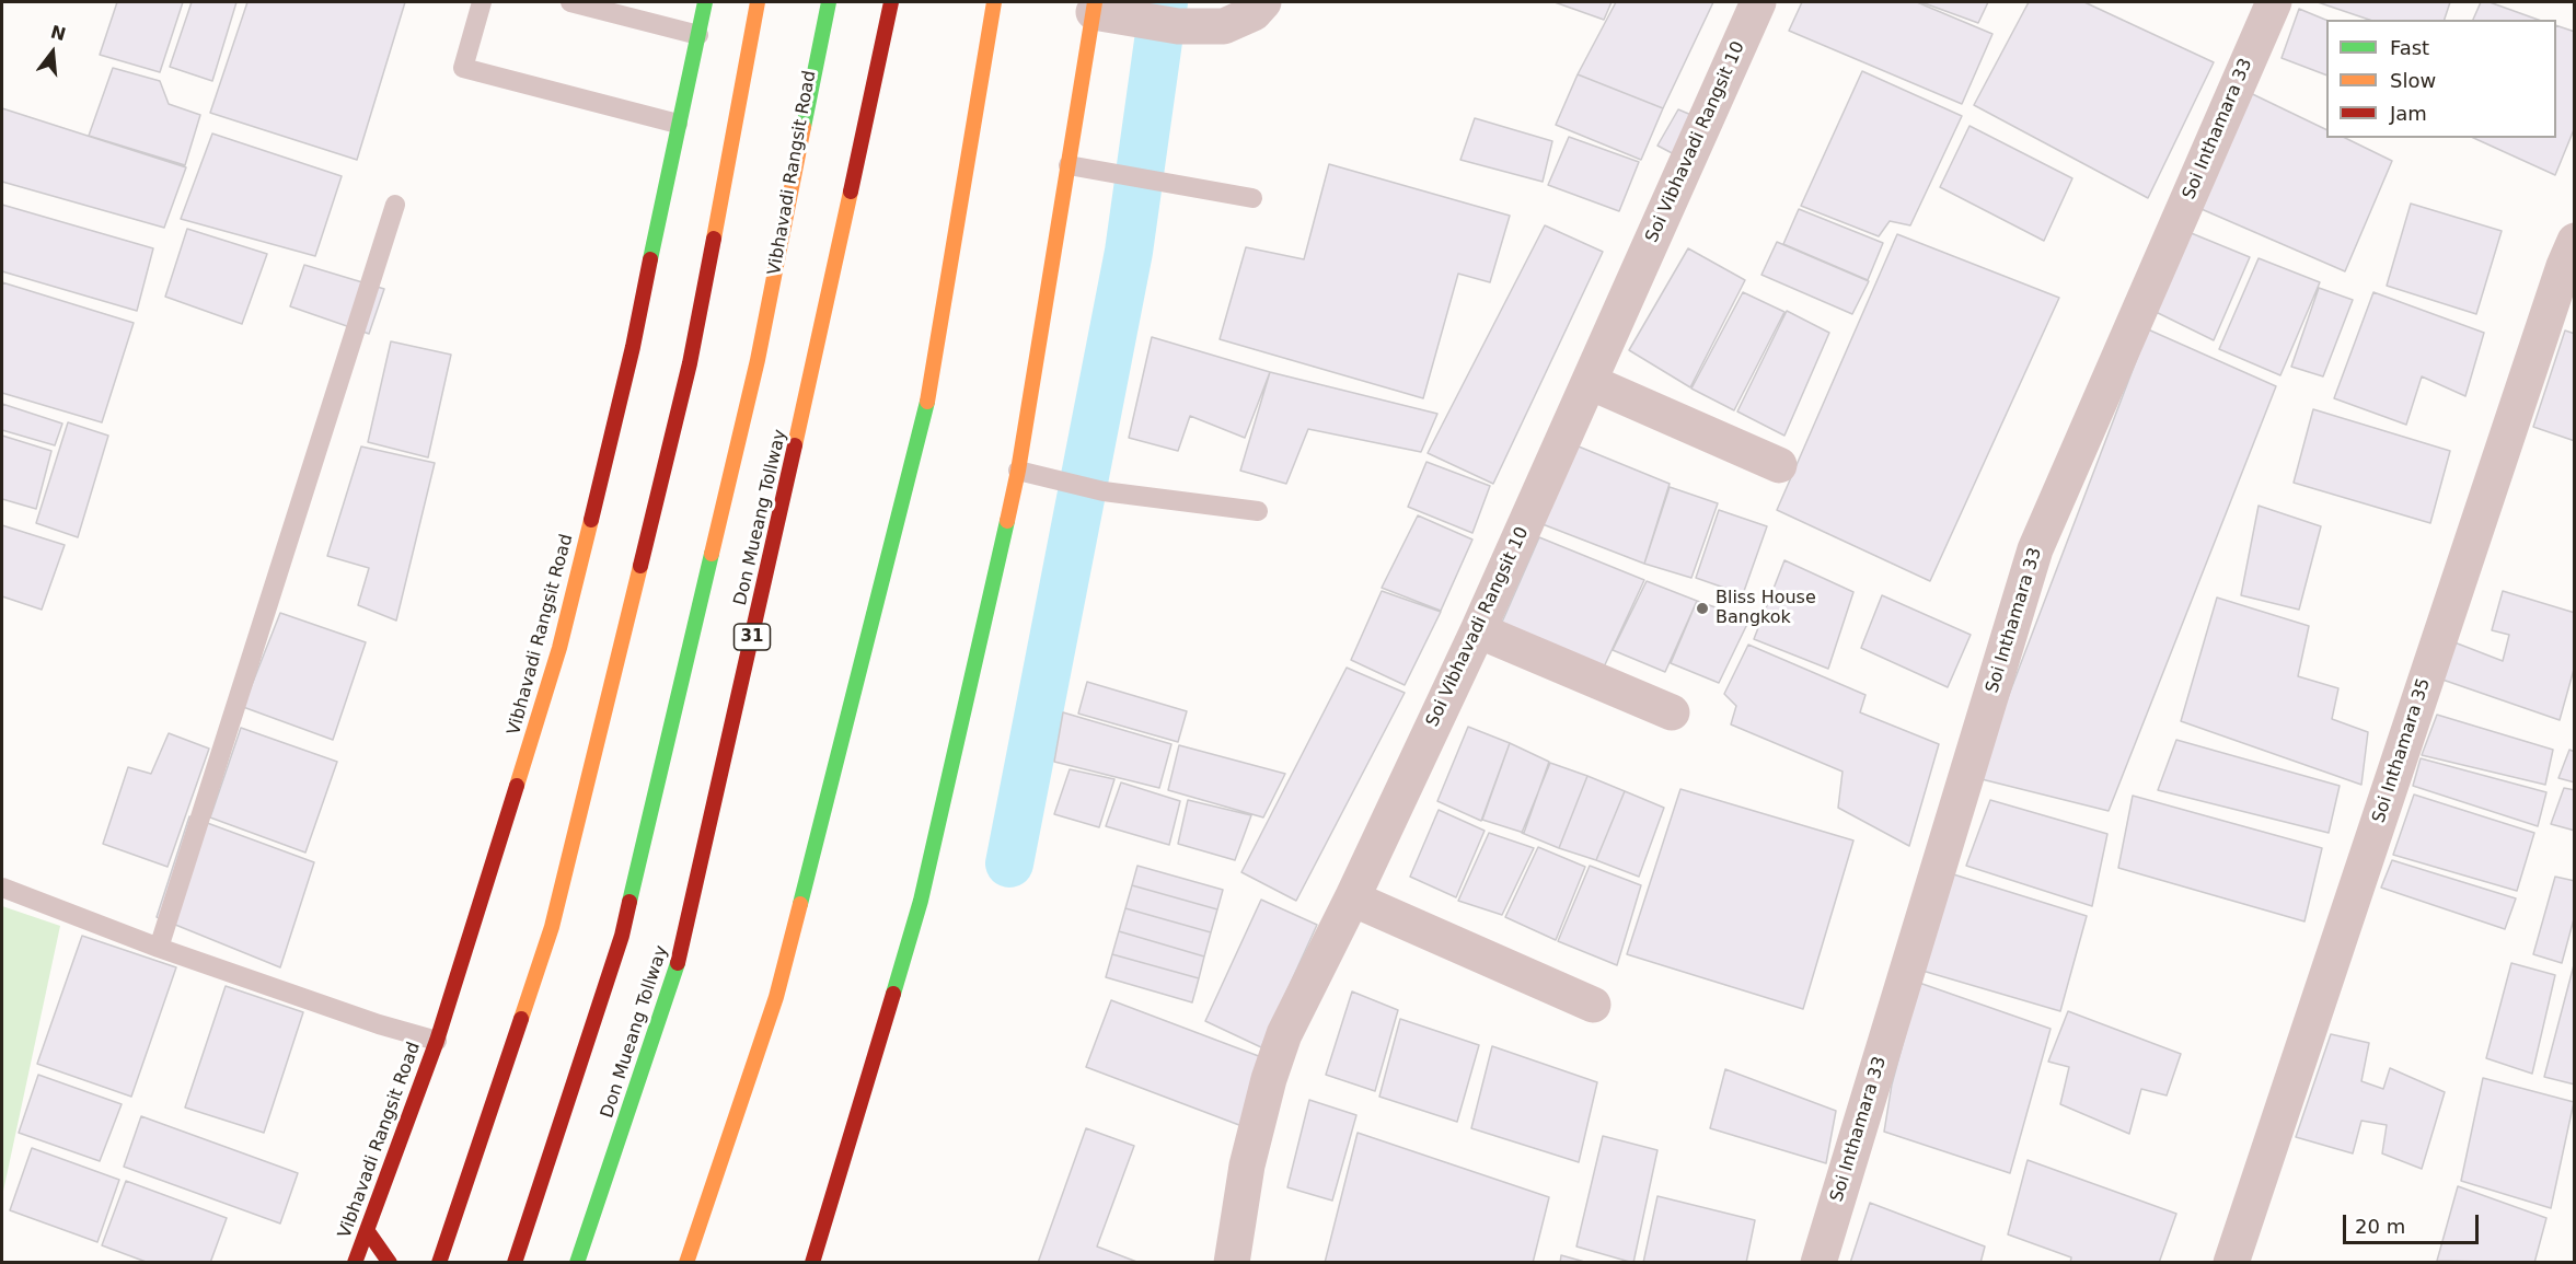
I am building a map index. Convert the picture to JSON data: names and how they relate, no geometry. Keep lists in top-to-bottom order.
{
  "streets": {
    "main road": ["Vibhavadi Rangsit Road", "Don Mueang Tollway", "31"],
    "street": ["Soi Inthamara 33", "Soi Vibhavadi Rangsit 10", "Soi Inthamara 35"]
  },
  "crossings": [
    ["Don Mueang Tollway", "31"]
  ],
  "places": ["Bliss House Bangkok"],
  "legend": ["Fast", "Slow", "Jam"],
  "scale_bar": "20 m",
  "north": "top"
}
